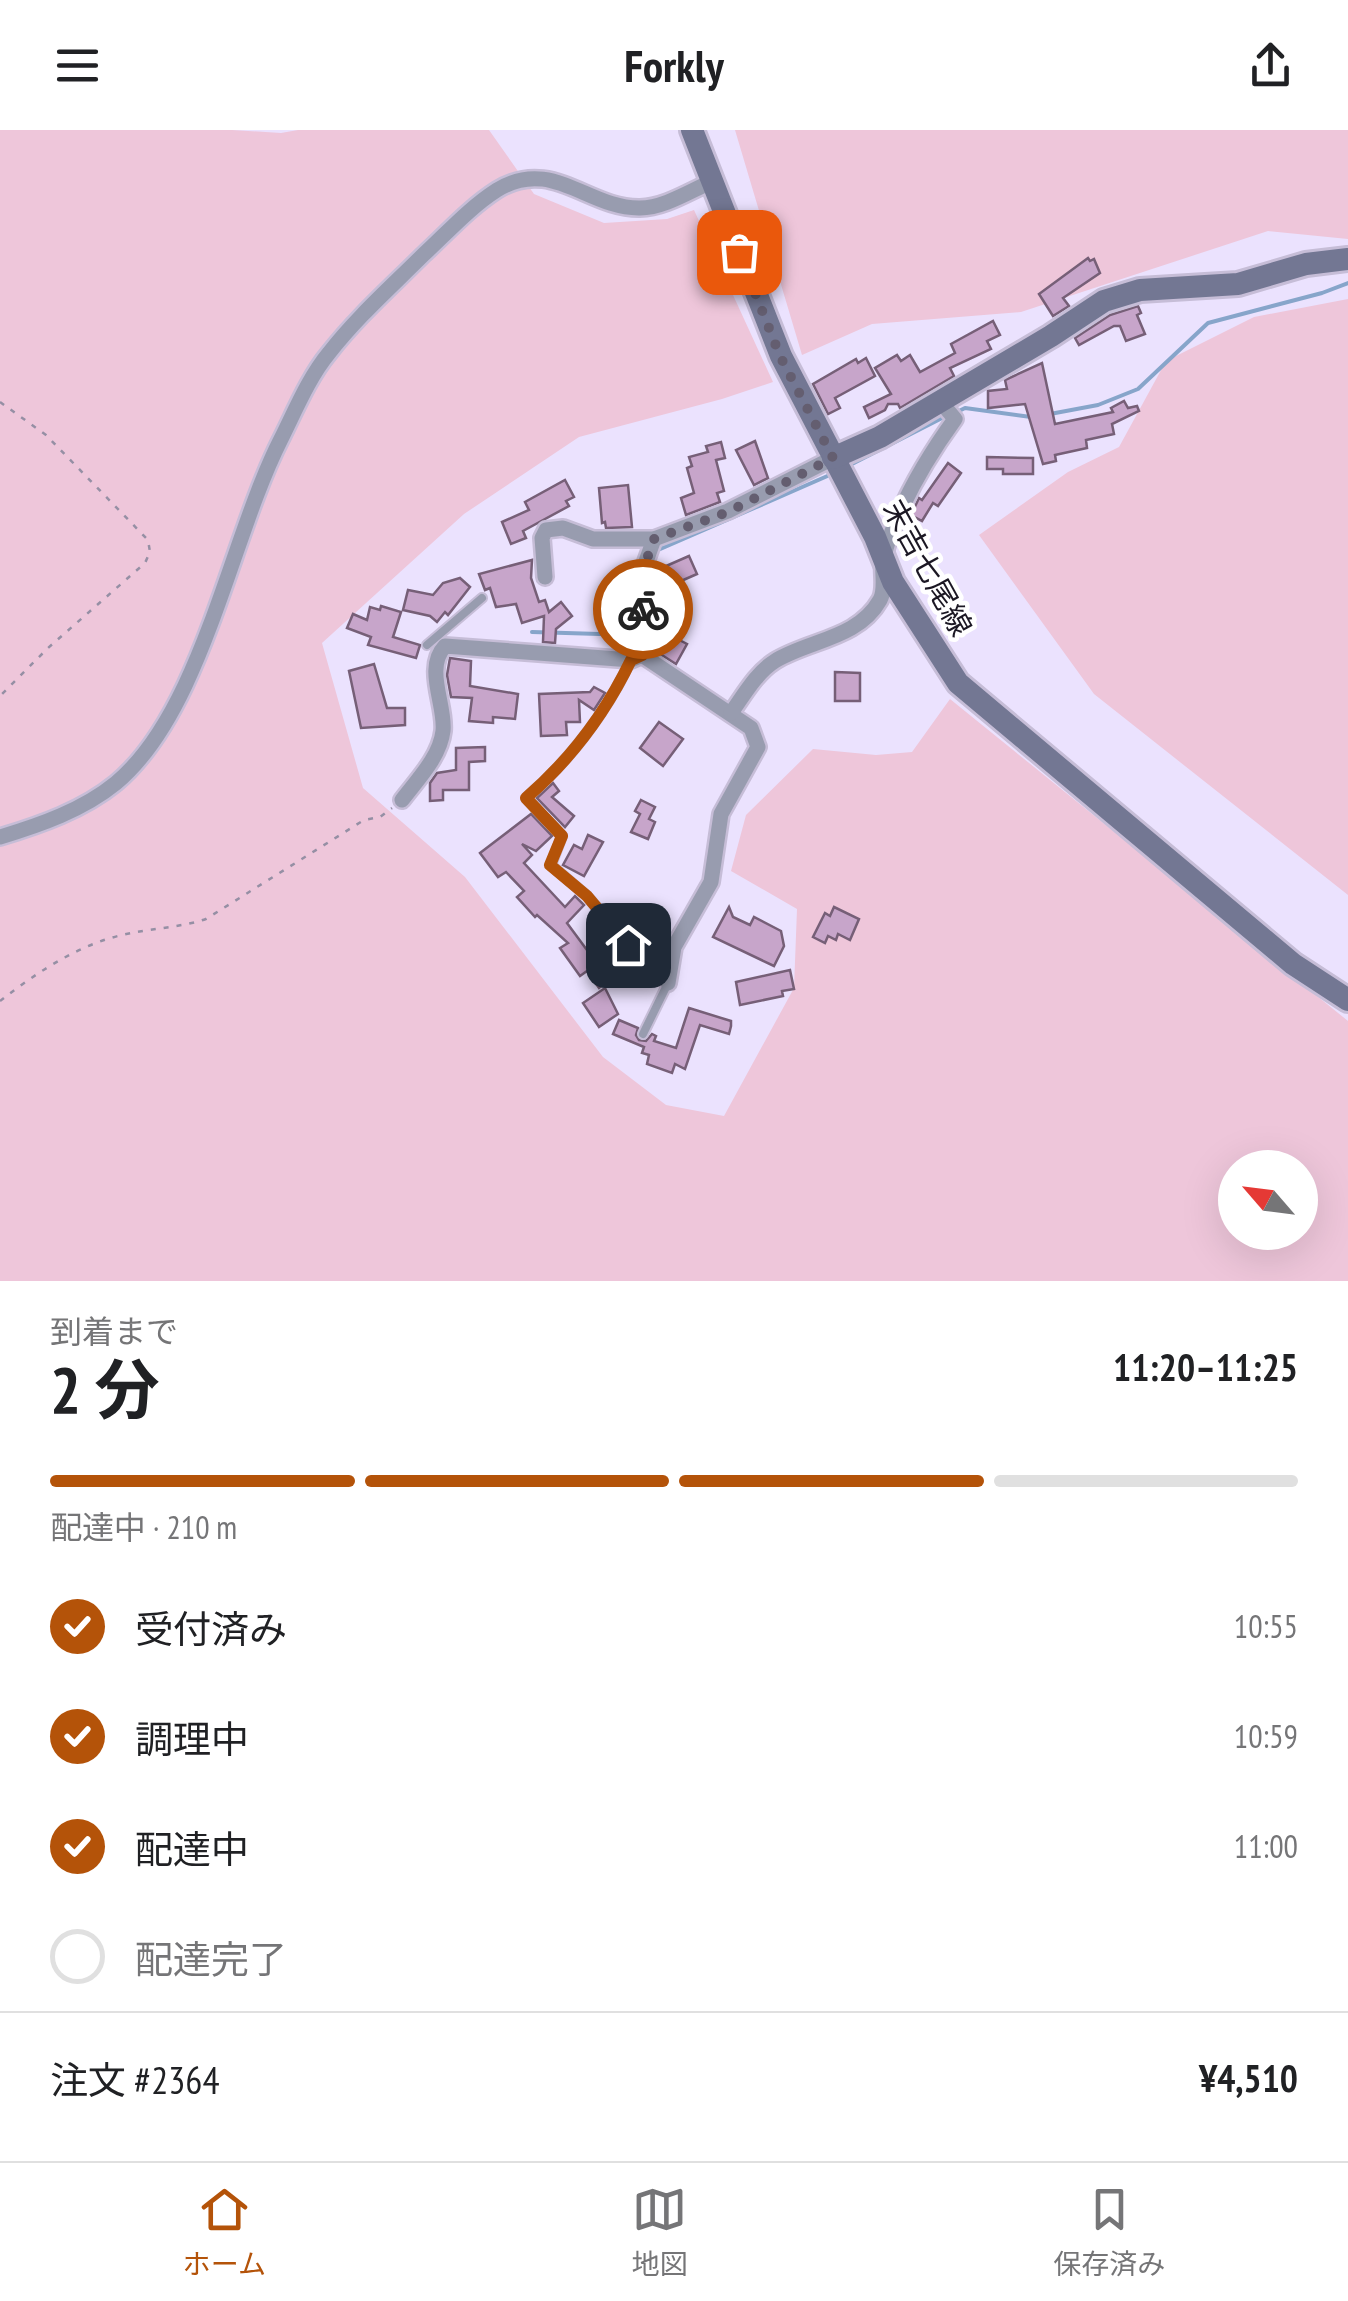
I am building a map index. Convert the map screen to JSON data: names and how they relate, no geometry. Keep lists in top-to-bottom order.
{
  "streets": {
    "main road": ["末吉七尾線"]
  },
  "north": "top left",
  "page": {
    "header": "Forkly",
    "heading": ["2 分", "到着まで", "11:20–11:25"],
    "panel": ["注文 #2364", "¥4,510"],
    "bar": "配達中 · 210 m",
    "list": [
      ["受付済み", "10:55"],
      ["調理中", "10:59"],
      ["配達中", "11:00"],
      "配達完了"
    ],
    "tabs": ["ホーム", "地図", "保存済み"]
  }
}
